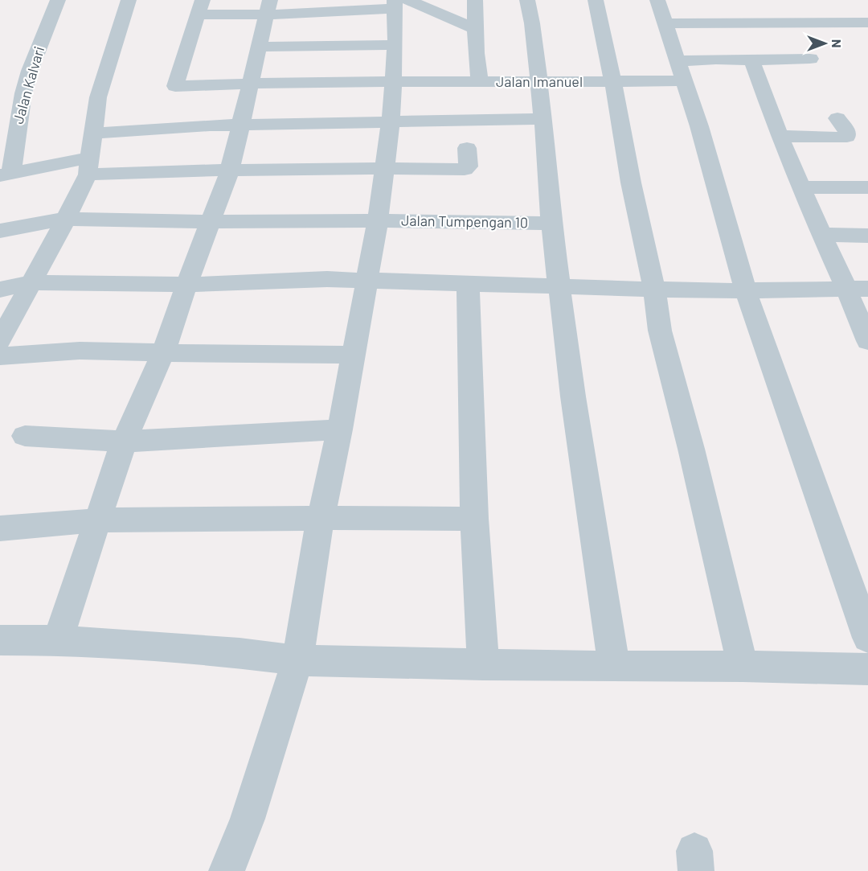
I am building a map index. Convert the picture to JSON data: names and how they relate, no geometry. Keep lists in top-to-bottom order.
{
  "streets": {
    "street": ["Jalan Imanuel", "Jalan Kalvari", "Jalan Tumpengan 10"]
  },
  "north": "right"
}
